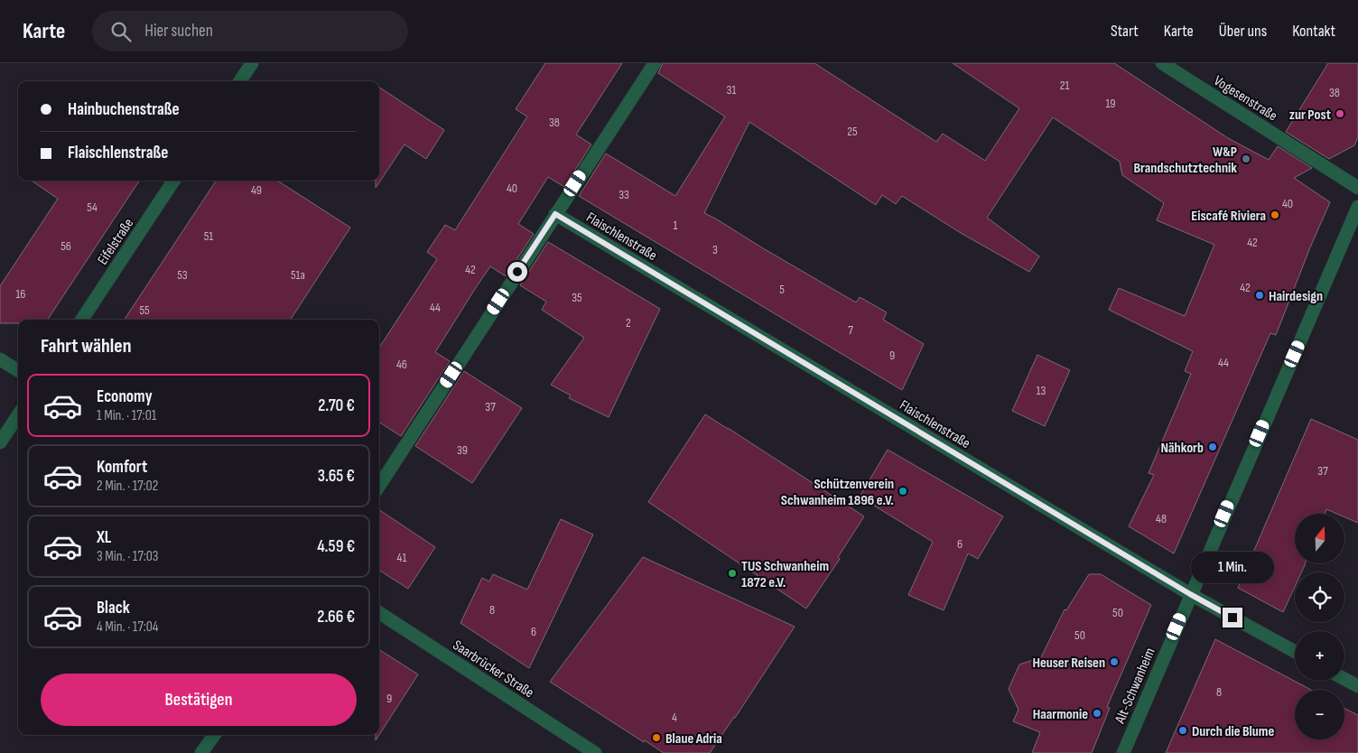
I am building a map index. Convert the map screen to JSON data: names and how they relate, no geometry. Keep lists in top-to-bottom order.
{
  "streets": {
    "street": [
      "Vogesenstraße",
      "Flaischlenstraße",
      "Eifelstraße",
      "Saarbrücker Straße",
      "Alt-Schwanheim"
    ]
  },
  "crossings": [
    ["Flaischlenstraße", "Alt-Schwanheim"]
  ],
  "places": [
    "zur Post",
    "W&P Brandschutztechnik",
    "Eiscafé Riviera",
    "Hairdesign",
    "Nähkorb",
    "Schützenverein Schwanheim 1896 e.V.",
    "TUS Schwanheim 1872 e.V.",
    "Heuser Reisen",
    "Haarmonie",
    "Durch die Blume",
    "Blaue Adria"
  ],
  "house_numbers": [
    "21",
    "31",
    "38",
    "19",
    "38",
    "25",
    "40",
    "49",
    "33",
    "40",
    "54",
    "1",
    "51",
    "42",
    "56",
    "3",
    "42",
    "53",
    "51a",
    "42",
    "5",
    "16",
    "35",
    "44",
    "55",
    "2",
    "7",
    "9",
    "44",
    "46",
    "13",
    "37",
    "39",
    "37",
    "48",
    "6",
    "41",
    "8",
    "50",
    "6",
    "50",
    "8",
    "9",
    "4"
  ],
  "north": "top",
  "page": {
    "header": "Karte",
    "search": "Hier suchen",
    "nav": [
      "Start",
      "Karte",
      "Über uns",
      "Kontakt"
    ],
    "banner": ["Hainbuchenstraße", "Flaischlenstraße"],
    "heading": "Fahrt wählen",
    "list": [
      {
        "name": "Economy",
        "note": "1 Min. · 17:01",
        "value": "2.70 €"
      },
      {
        "name": "Komfort",
        "note": "2 Min. · 17:02",
        "value": "3.65 €"
      },
      {
        "name": "XL",
        "note": "3 Min. · 17:03",
        "value": "4.59 €"
      },
      {
        "name": "Black",
        "note": "4 Min. · 17:04",
        "value": "2.66 €"
      }
    ],
    "map_buttons": ["+", "−"],
    "bubble": "1 Min.",
    "buttons": "Bestätigen"
  }
}
